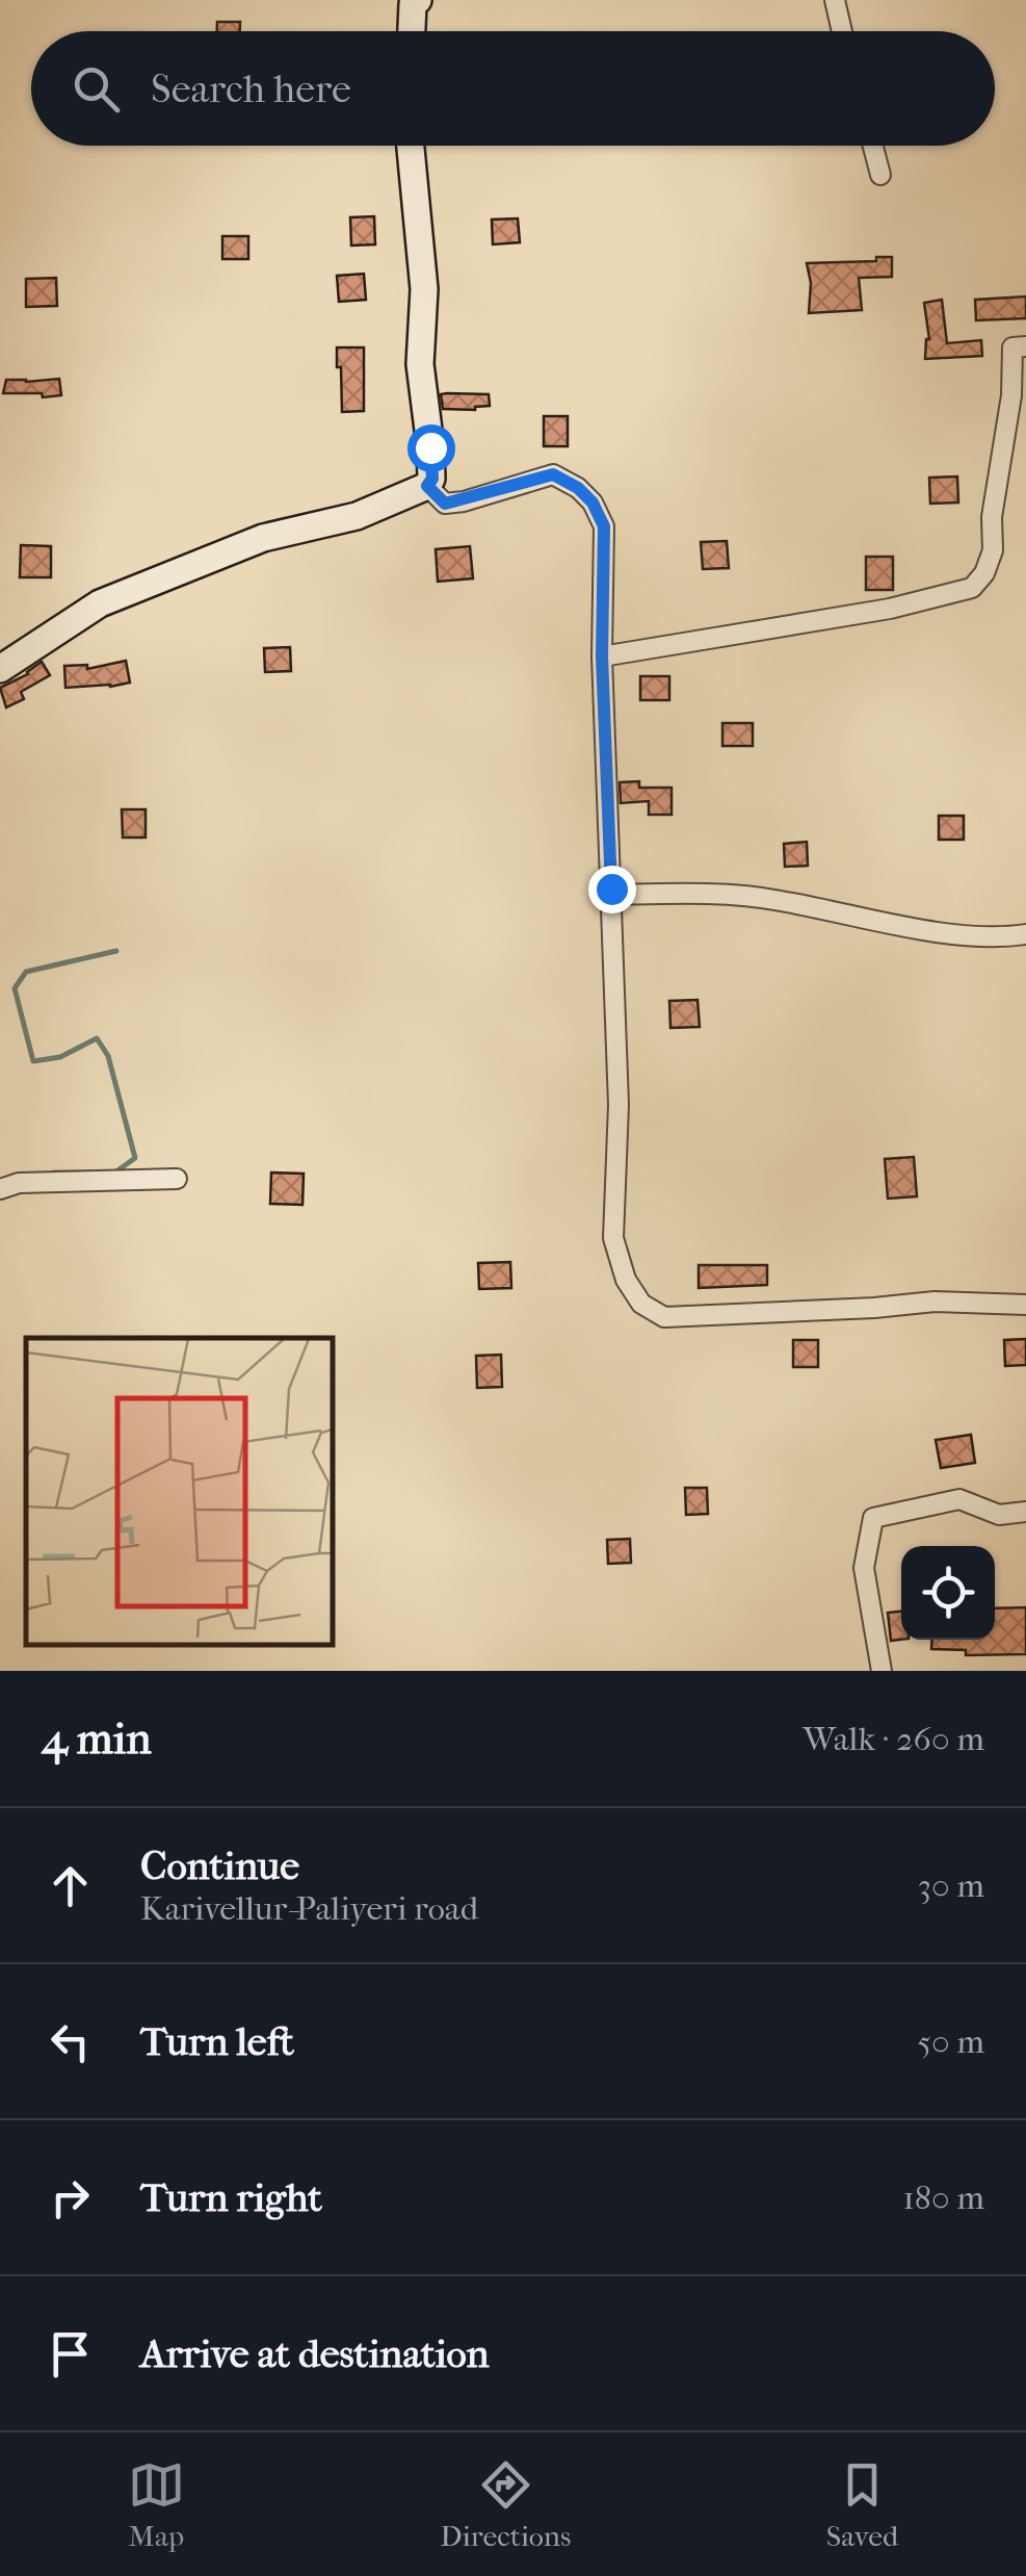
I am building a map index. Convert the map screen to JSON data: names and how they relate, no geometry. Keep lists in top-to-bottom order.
{
  "page": {
    "search": "Search here",
    "heading": ["4 min", "Walk · 260 m"],
    "list": [
      ["Continue", "Karivellur-Paliyeri road", "30 m"],
      ["Turn left", "50 m"],
      ["Turn right", "180 m"],
      "Arrive at destination"
    ],
    "nav": ["Map", "Directions", "Saved"]
  }
}
